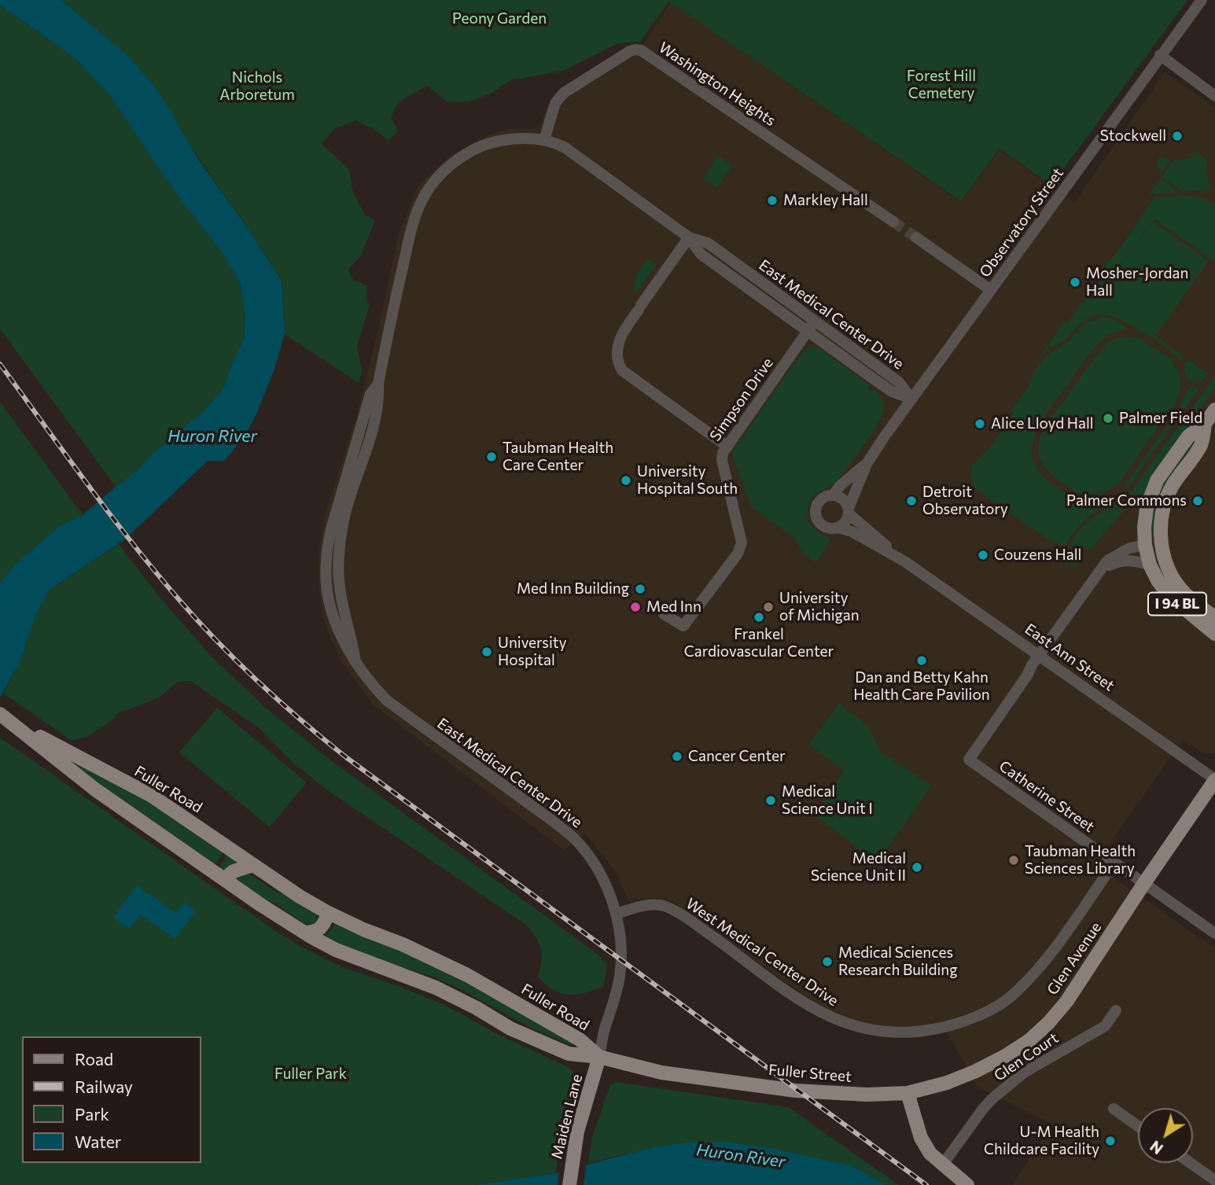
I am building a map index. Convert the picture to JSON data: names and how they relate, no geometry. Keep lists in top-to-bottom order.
{
  "streets": {
    "main road": [
      "I 94 BL",
      "Fuller Road",
      "Glen Avenue",
      "Fuller Street",
      "Maiden Lane"
    ],
    "street": [
      "Washington Heights",
      "Observatory Street",
      "East Medical Center Drive",
      "Simpson Drive",
      "East Ann Street",
      "Catherine Street",
      "West Medical Center Drive",
      "Glen Court"
    ]
  },
  "crossings": [
    ["Washington Heights", "East Medical Center Drive"],
    ["Observatory Street", "East Medical Center Drive"],
    ["Observatory Street", "East Ann Street"],
    ["East Medical Center Drive", "Simpson Drive"],
    ["East Medical Center Drive", "Fuller Road"],
    ["East Medical Center Drive", "West Medical Center Drive"],
    ["East Medical Center Drive", "Fuller Street"],
    ["East Medical Center Drive", "Maiden Lane"],
    ["East Ann Street", "Catherine Street"],
    ["East Ann Street", "Glen Avenue"],
    ["Fuller Road", "Fuller Street"],
    ["Fuller Road", "Maiden Lane"],
    ["Catherine Street", "West Medical Center Drive"],
    ["Catherine Street", "Glen Avenue"],
    ["Glen Avenue", "Fuller Street"],
    ["Fuller Street", "Maiden Lane"]
  ],
  "water": ["Huron River"],
  "parks": [
    "Peony Garden",
    "Forest Hill Cemetery",
    "Nichols Arboretum",
    "Fuller Park"
  ],
  "places": [
    "Stockwell",
    "Markley Hall",
    "Mosher-Jordan Hall",
    "Palmer Field",
    "Alice Lloyd Hall",
    "Taubman Health Care Center",
    "University Hospital South",
    "Detroit Observatory",
    "Palmer Commons",
    "Couzens Hall",
    "Med Inn Building",
    "Med Inn",
    "University of Michigan",
    "Frankel Cardiovascular Center",
    "University Hospital",
    "Dan and Betty Kahn Health Care Pavilion",
    "Cancer Center",
    "Medical Science Unit I",
    "Taubman Health Sciences Library",
    "Medical Science Unit II",
    "Medical Sciences Research Building",
    "U-M Health Childcare Facility"
  ],
  "legend": [
    "Road",
    "Railway",
    "Park",
    "Water"
  ],
  "north": "bottom left"
}
